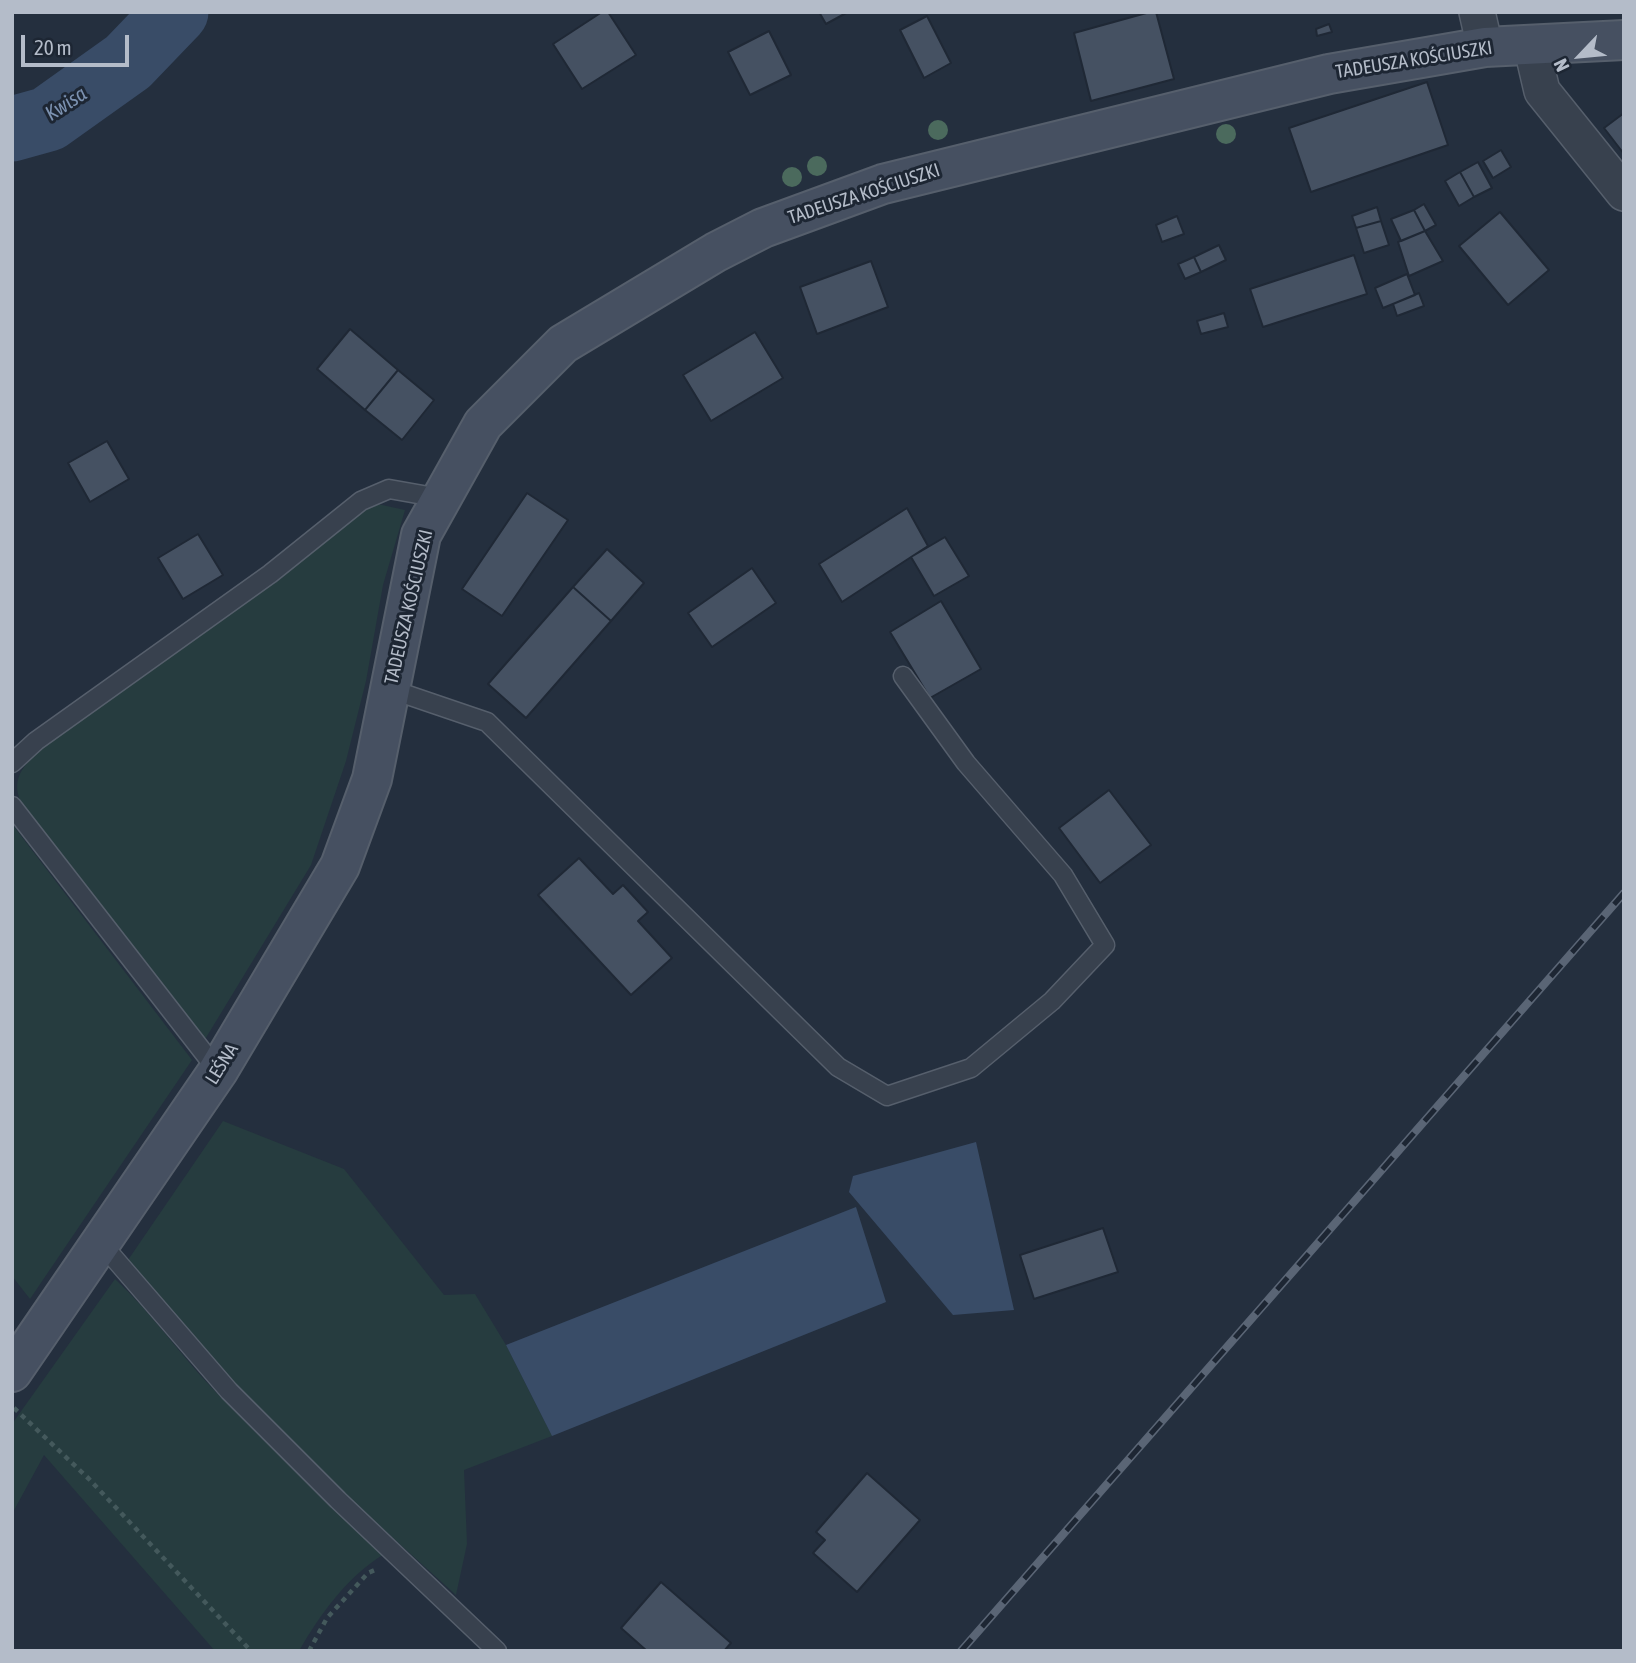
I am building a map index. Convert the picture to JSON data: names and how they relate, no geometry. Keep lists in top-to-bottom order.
{
  "streets": {
    "main road": ["TADEUSZA KOŚCIUSZKI", "LEŚNA"]
  },
  "crossings": [
    ["TADEUSZA KOŚCIUSZKI", "LEŚNA"]
  ],
  "water": ["Kwisa"],
  "scale_bar": "20 m",
  "north": "bottom left"
}
